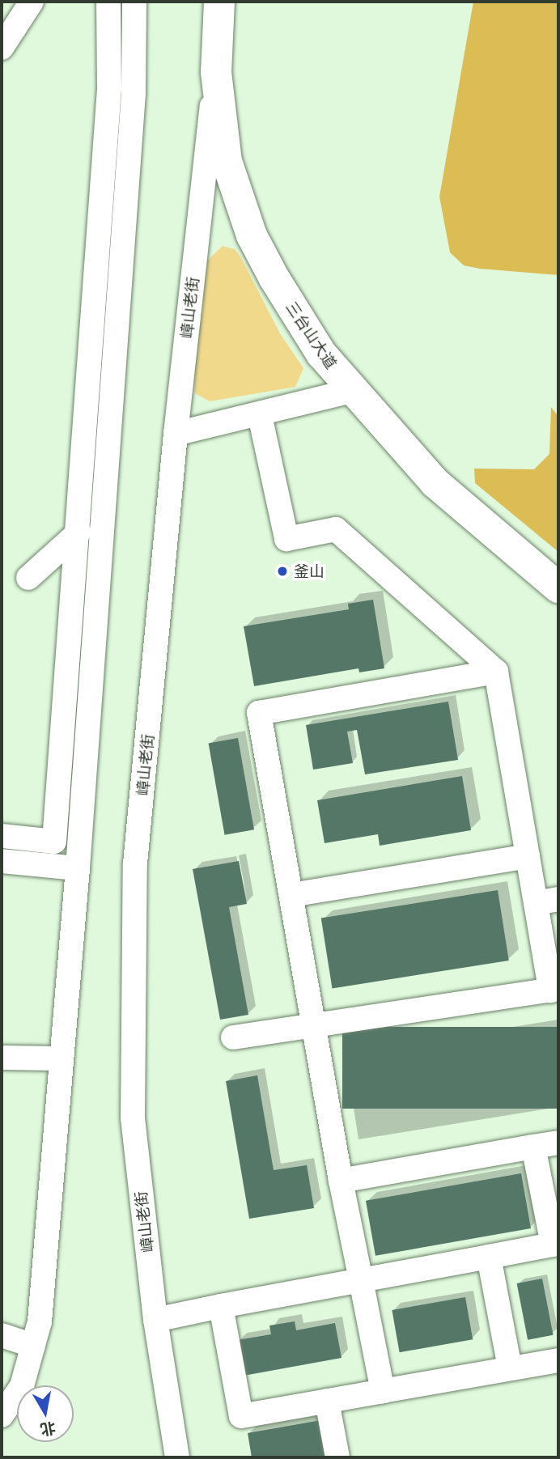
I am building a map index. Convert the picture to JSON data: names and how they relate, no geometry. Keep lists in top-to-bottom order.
{
  "streets": {
    "main road": ["三台山大道"],
    "street": ["嶂山老街"]
  },
  "crossings": [
    ["嶂山老街", "三台山大道"]
  ],
  "places": ["釜山"],
  "north": "bottom"
}
